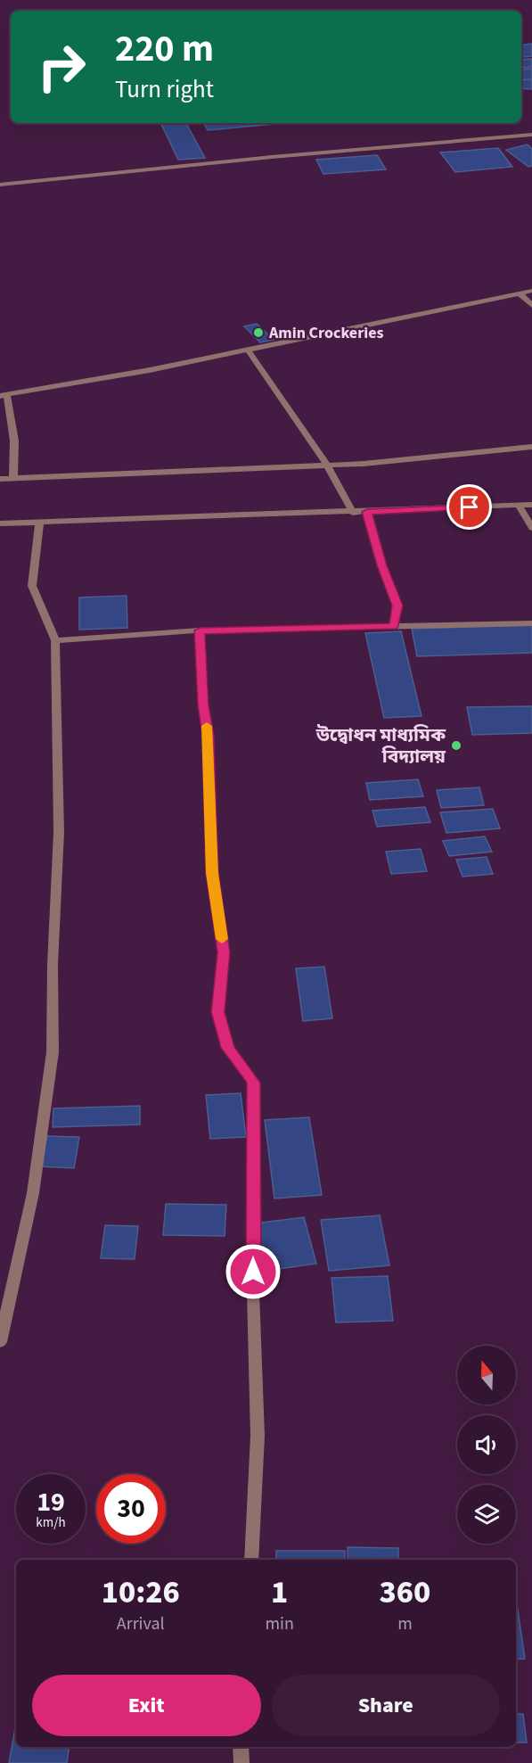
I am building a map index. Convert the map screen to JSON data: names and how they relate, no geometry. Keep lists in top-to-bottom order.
{
  "places": ["Amin Crockeries", "উদ্বোধন মাধ্যমিক বিদ্যালয়"],
  "north": "top",
  "page": {
    "turn": ["220 m", "Turn right"],
    "speed": "19 km/h",
    "limit": "30",
    "eta": [
      "10:26",
      "Arrival",
      "1",
      "min",
      "360",
      "m"
    ],
    "buttons": ["Exit", "Share"]
  }
}
